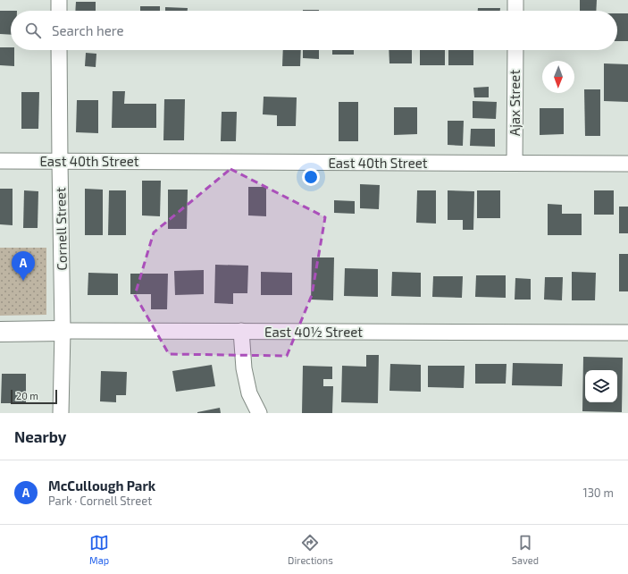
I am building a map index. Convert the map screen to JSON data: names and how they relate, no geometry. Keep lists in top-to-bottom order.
{
  "streets": {
    "street": [
      "Ajax Street",
      "East 40th Street",
      "Cornell Street",
      "East 40½ Street"
    ]
  },
  "crossings": [
    ["Ajax Street", "East 40th Street"],
    ["East 40th Street", "Cornell Street"],
    ["Cornell Street", "East 40½ Street"]
  ],
  "scale_bar": "20 m",
  "north": "bottom",
  "page": {
    "search": "Search here",
    "pins": "A",
    "scale": "20 m",
    "heading": "Nearby",
    "list": [
      {
        "mark": "A",
        "name": "McCullough Park",
        "note": "Park · Cornell Street",
        "value": "130 m"
      }
    ],
    "nav": ["Map", "Directions", "Saved"]
  }
}
